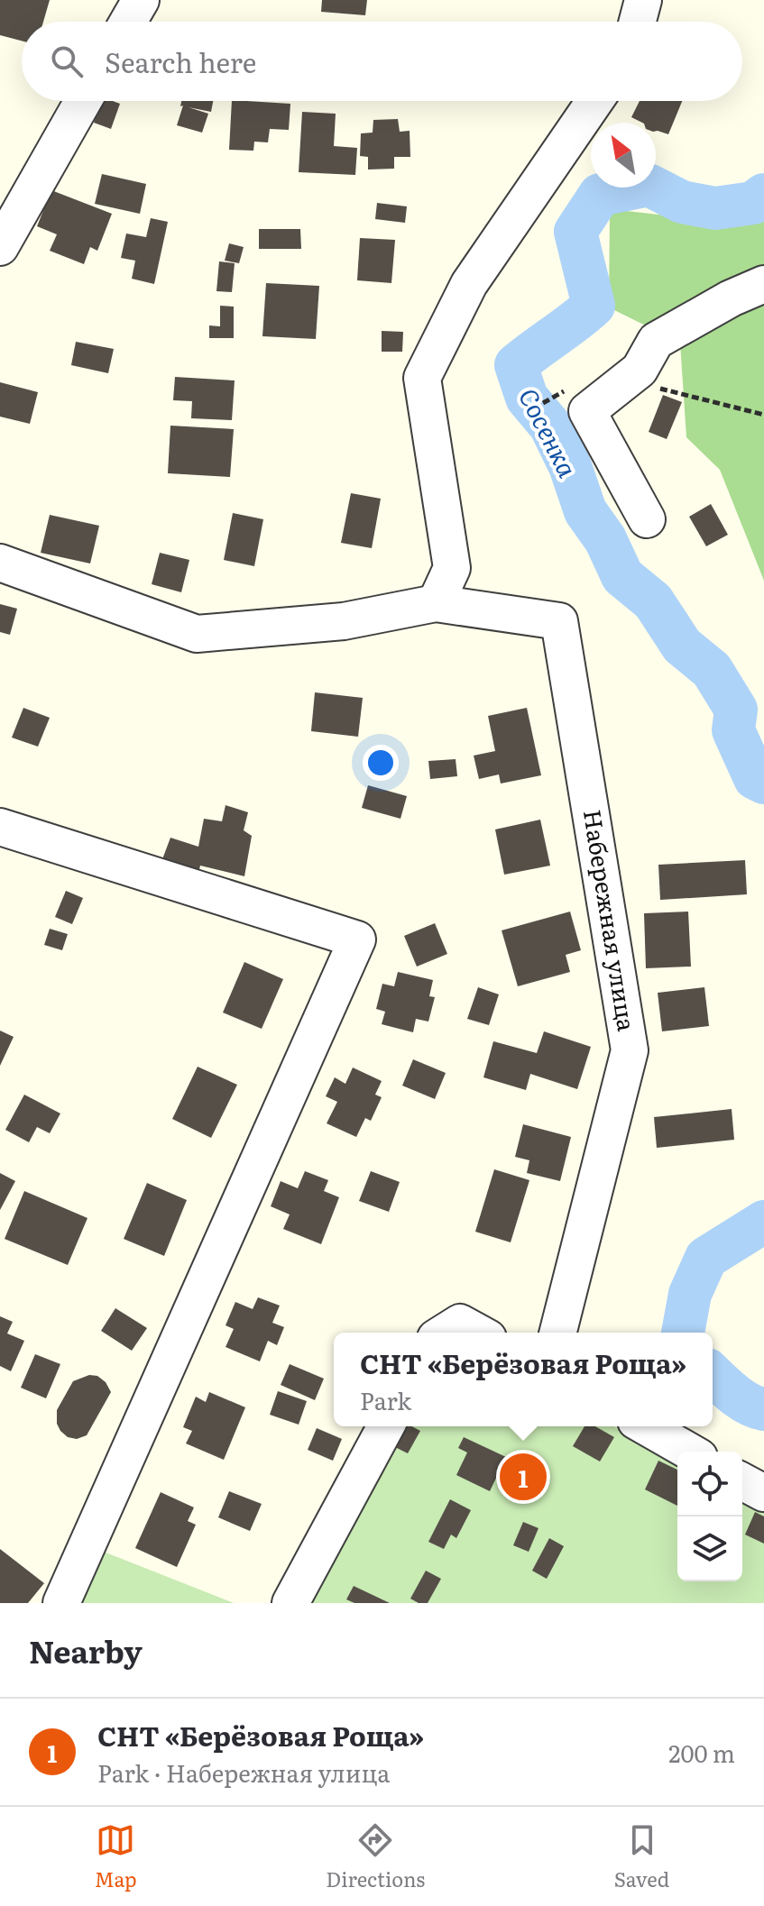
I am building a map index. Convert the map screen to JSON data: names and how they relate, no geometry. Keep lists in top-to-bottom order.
{
  "streets": {
    "street": ["Набережная улица"]
  },
  "water": ["Сосенка"],
  "north": "top left",
  "page": {
    "search": "Search here",
    "popup": ["СНТ «Берёзовая Роща»", "Park"],
    "pins": "1",
    "heading": "Nearby",
    "list": [
      {
        "mark": "1",
        "name": "СНТ «Берёзовая Роща»",
        "note": "Park · Набережная улица",
        "value": "200 m"
      }
    ],
    "nav": ["Map", "Directions", "Saved"]
  }
}
